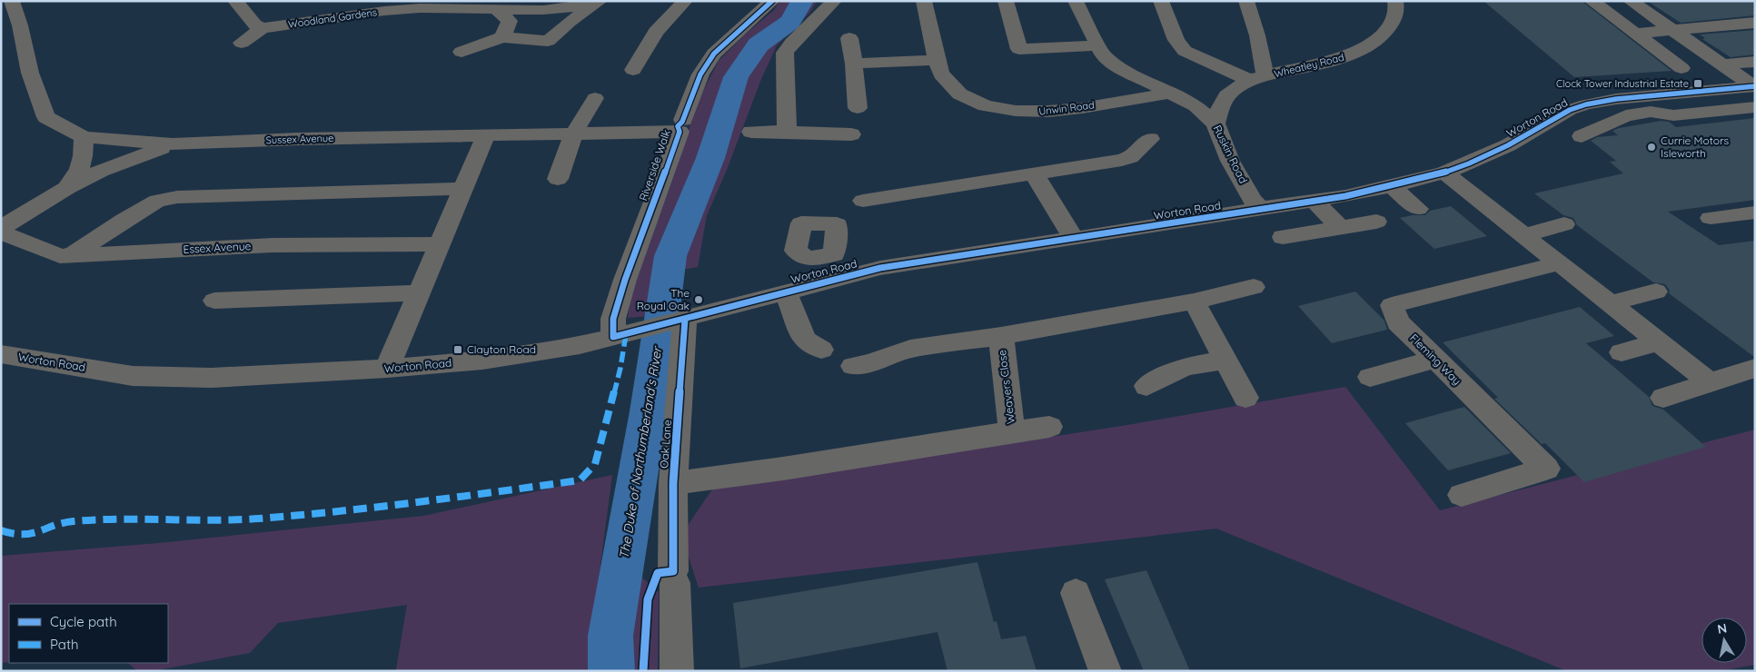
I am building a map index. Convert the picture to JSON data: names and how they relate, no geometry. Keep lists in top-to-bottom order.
{
  "streets": {
    "street": [
      "Woodland Gardens",
      "Wheatley Road",
      "Unwin Road",
      "Worton Road",
      "Sussex Avenue",
      "Ruskin Road",
      "Riverside Walk",
      "Essex Avenue",
      "Fleming Way",
      "Weavers Close",
      "Oak Lane"
    ]
  },
  "crossings": [
    ["Wheatley Road", "Ruskin Road"],
    ["Unwin Road", "Ruskin Road"],
    ["Worton Road", "Ruskin Road"],
    ["Worton Road", "Riverside Walk"],
    ["Worton Road", "Oak Lane"],
    ["Sussex Avenue", "Riverside Walk"],
    ["Weavers Close", "Oak Lane"]
  ],
  "water": ["The Duke of Northumberland's River"],
  "places": {
    "transit": ["Clock Tower Industrial Estate", "Clayton Road"],
    "other": ["Currie Motors Isleworth", "The Royal Oak"]
  },
  "legend": ["Cycle path", "Path"],
  "north": "top"
}
